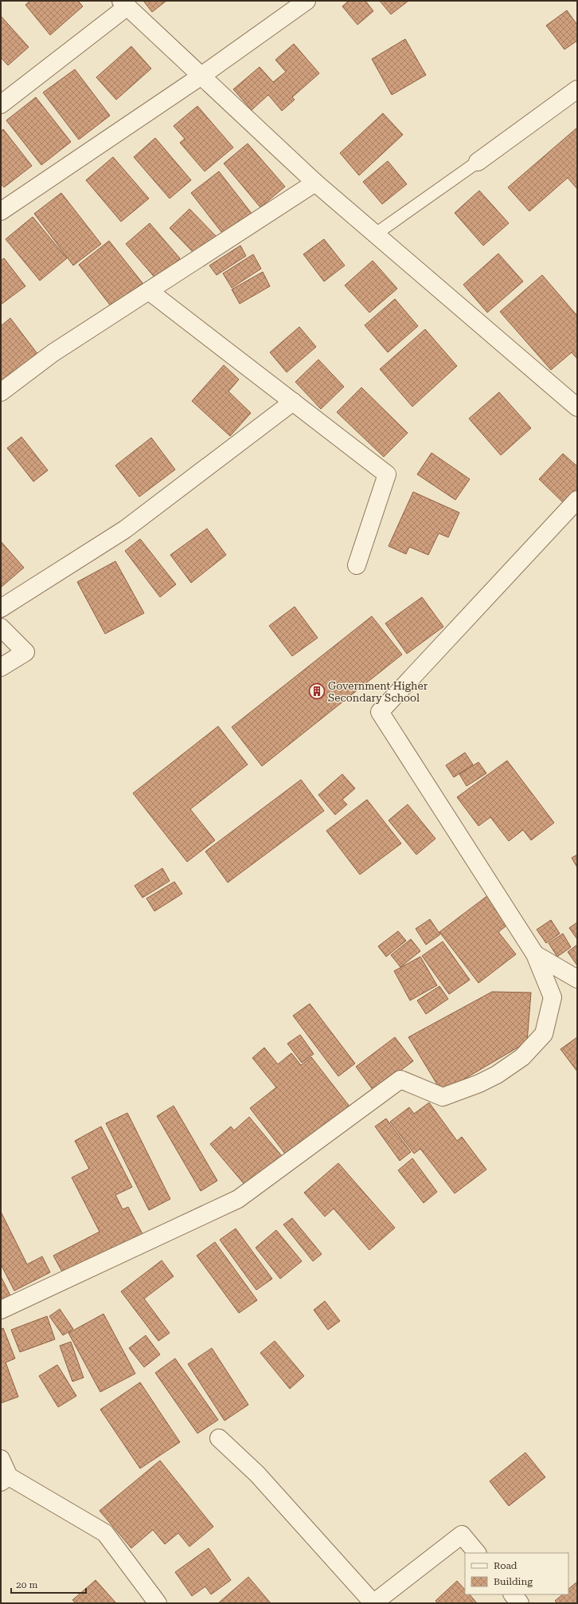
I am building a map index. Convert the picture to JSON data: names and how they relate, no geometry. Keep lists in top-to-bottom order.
{
  "places": {
    "building": ["Government Higher Secondary School"]
  },
  "legend": ["Road", "Building"],
  "scale_bar": "20 m"
}
